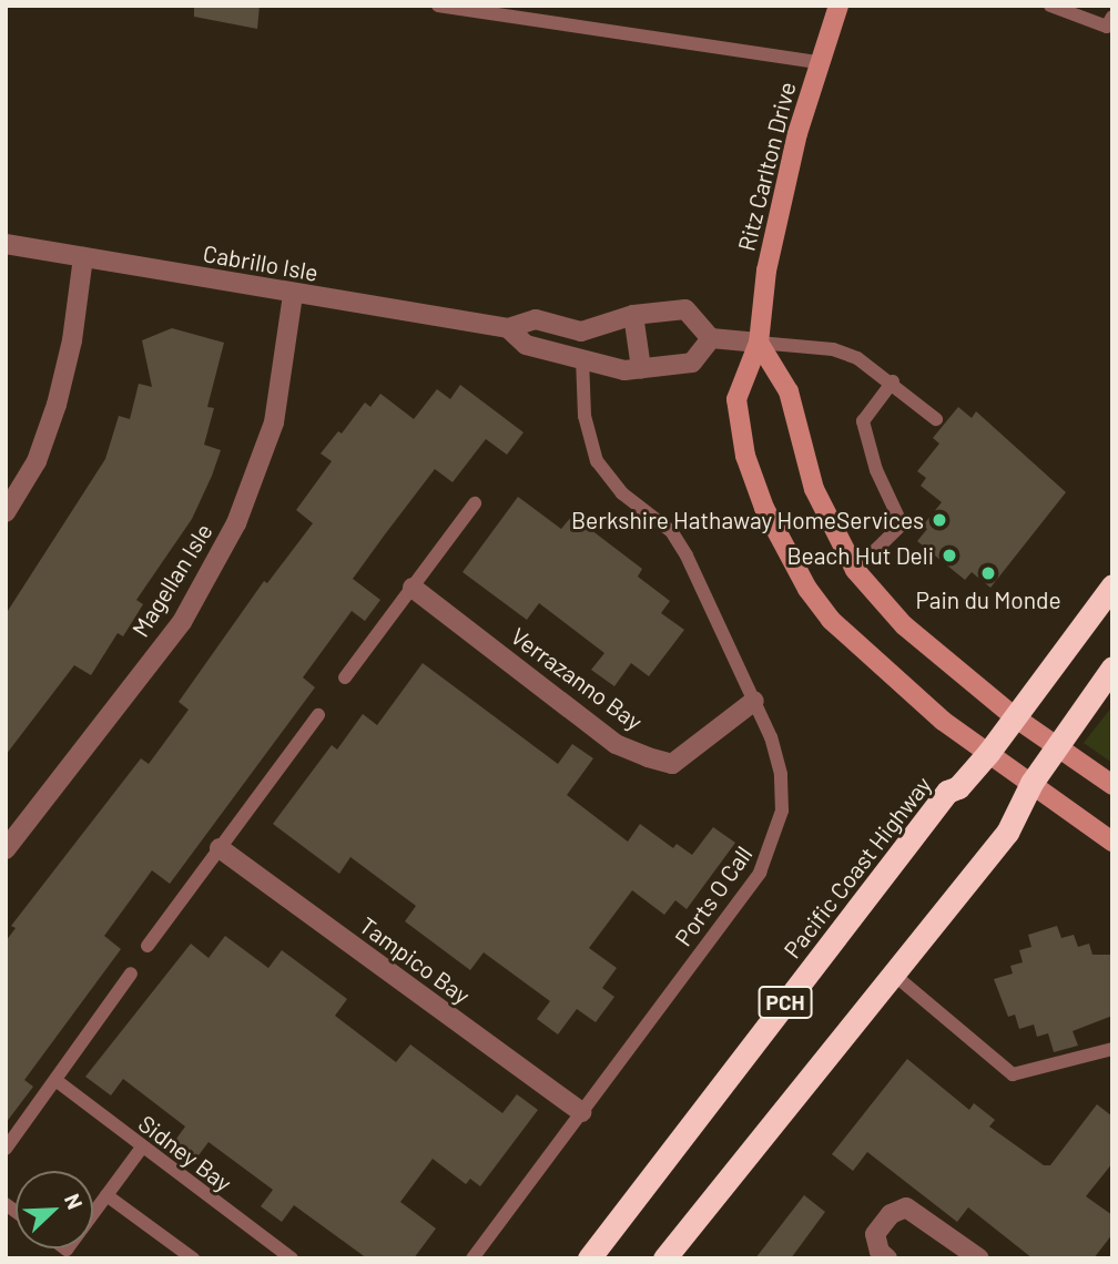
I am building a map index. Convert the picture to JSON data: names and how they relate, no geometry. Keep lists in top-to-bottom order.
{
  "streets": {
    "highway": ["Pacific Coast Highway", "PCH"],
    "street": [
      "Ritz Carlton Drive",
      "Cabrillo Isle",
      "Magellan Isle",
      "Verrazanno Bay",
      "Tampico Bay"
    ],
    "lane": ["Ports O Call", "Sidney Bay"]
  },
  "crossings": [
    ["Ritz Carlton Drive", "Pacific Coast Highway"],
    ["Ritz Carlton Drive", "PCH"],
    ["Cabrillo Isle", "Magellan Isle"],
    ["Cabrillo Isle", "Ports O Call"],
    ["Verrazanno Bay", "Ports O Call"],
    ["Ports O Call", "Tampico Bay"]
  ],
  "places": ["Berkshire Hathaway HomeServices", "Beach Hut Deli", "Pain du Monde"],
  "north": "top right"
}
